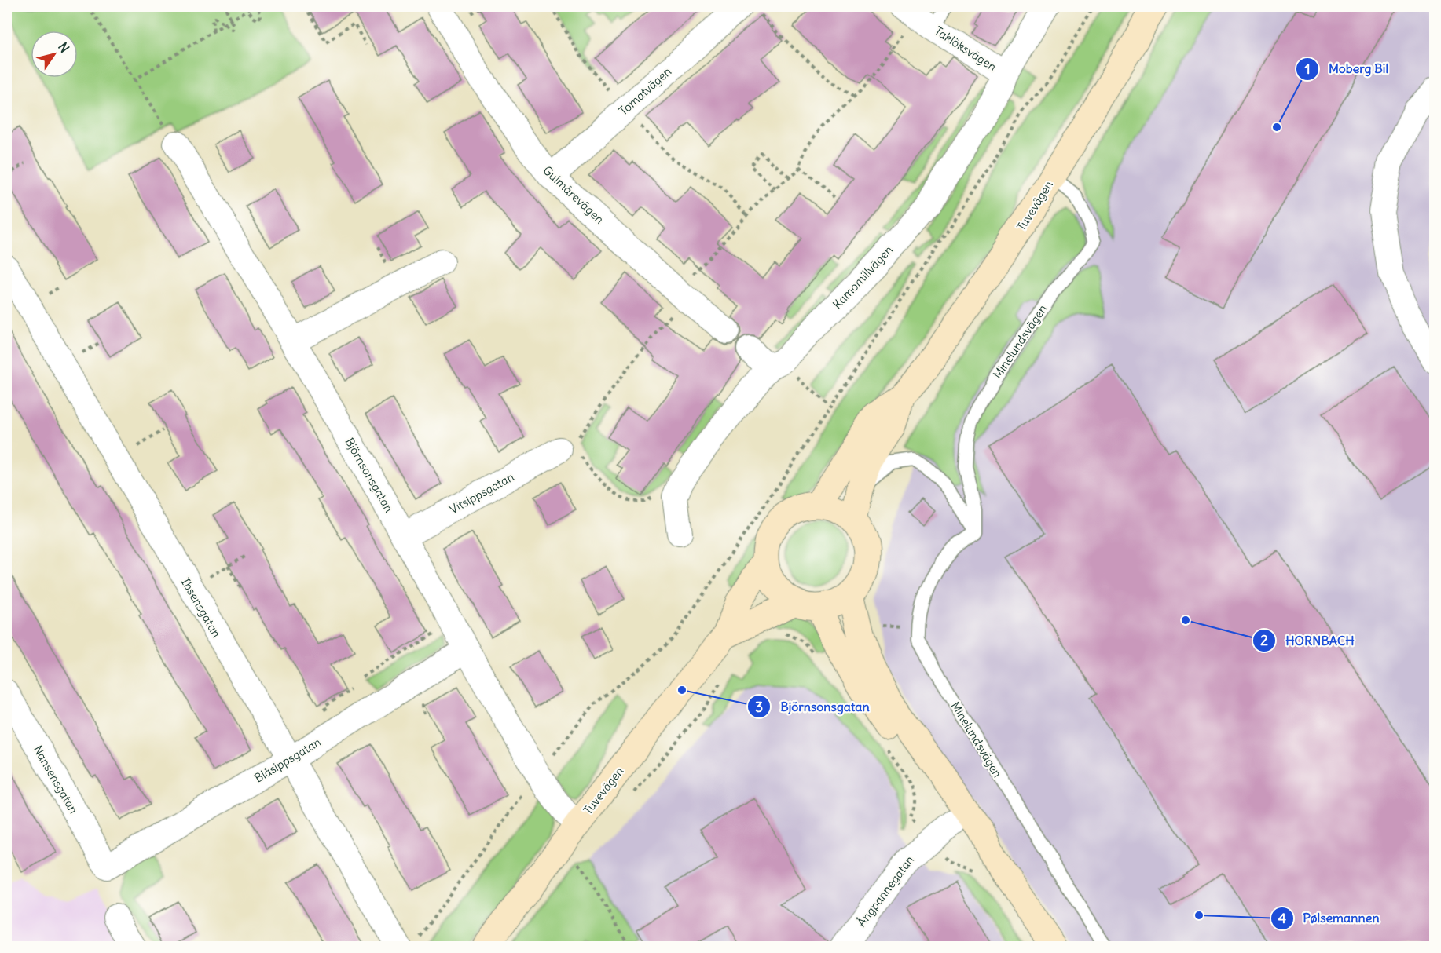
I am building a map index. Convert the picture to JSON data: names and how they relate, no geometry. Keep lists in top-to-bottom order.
{
  "streets": {
    "main road": ["Tuvevägen"],
    "street": [
      "Taklöksvägen",
      "Tomatvägen",
      "Gulmårevägen",
      "Kamomillvägen",
      "Björnsonsgatan",
      "Vitsippsgatan",
      "Ibsensgatan",
      "Blåsippsgatan",
      "Nansensgatan",
      "Ångpannegatan"
    ],
    "lane": ["Minelundsvägen"]
  },
  "crossings": [
    ["Taklöksvägen", "Kamomillvägen"],
    ["Tomatvägen", "Gulmårevägen"],
    ["Tuvevägen", "Minelundsvägen"],
    ["Tuvevägen", "Björnsonsgatan"],
    ["Björnsonsgatan", "Vitsippsgatan"],
    ["Björnsonsgatan", "Blåsippsgatan"],
    ["Ibsensgatan", "Blåsippsgatan"],
    ["Blåsippsgatan", "Nansensgatan"]
  ],
  "places": [
    "Moberg Bil",
    "HORNBACH",
    "Björnsonsgatan",
    "Pølsemannen"
  ],
  "north": "top right"
}
